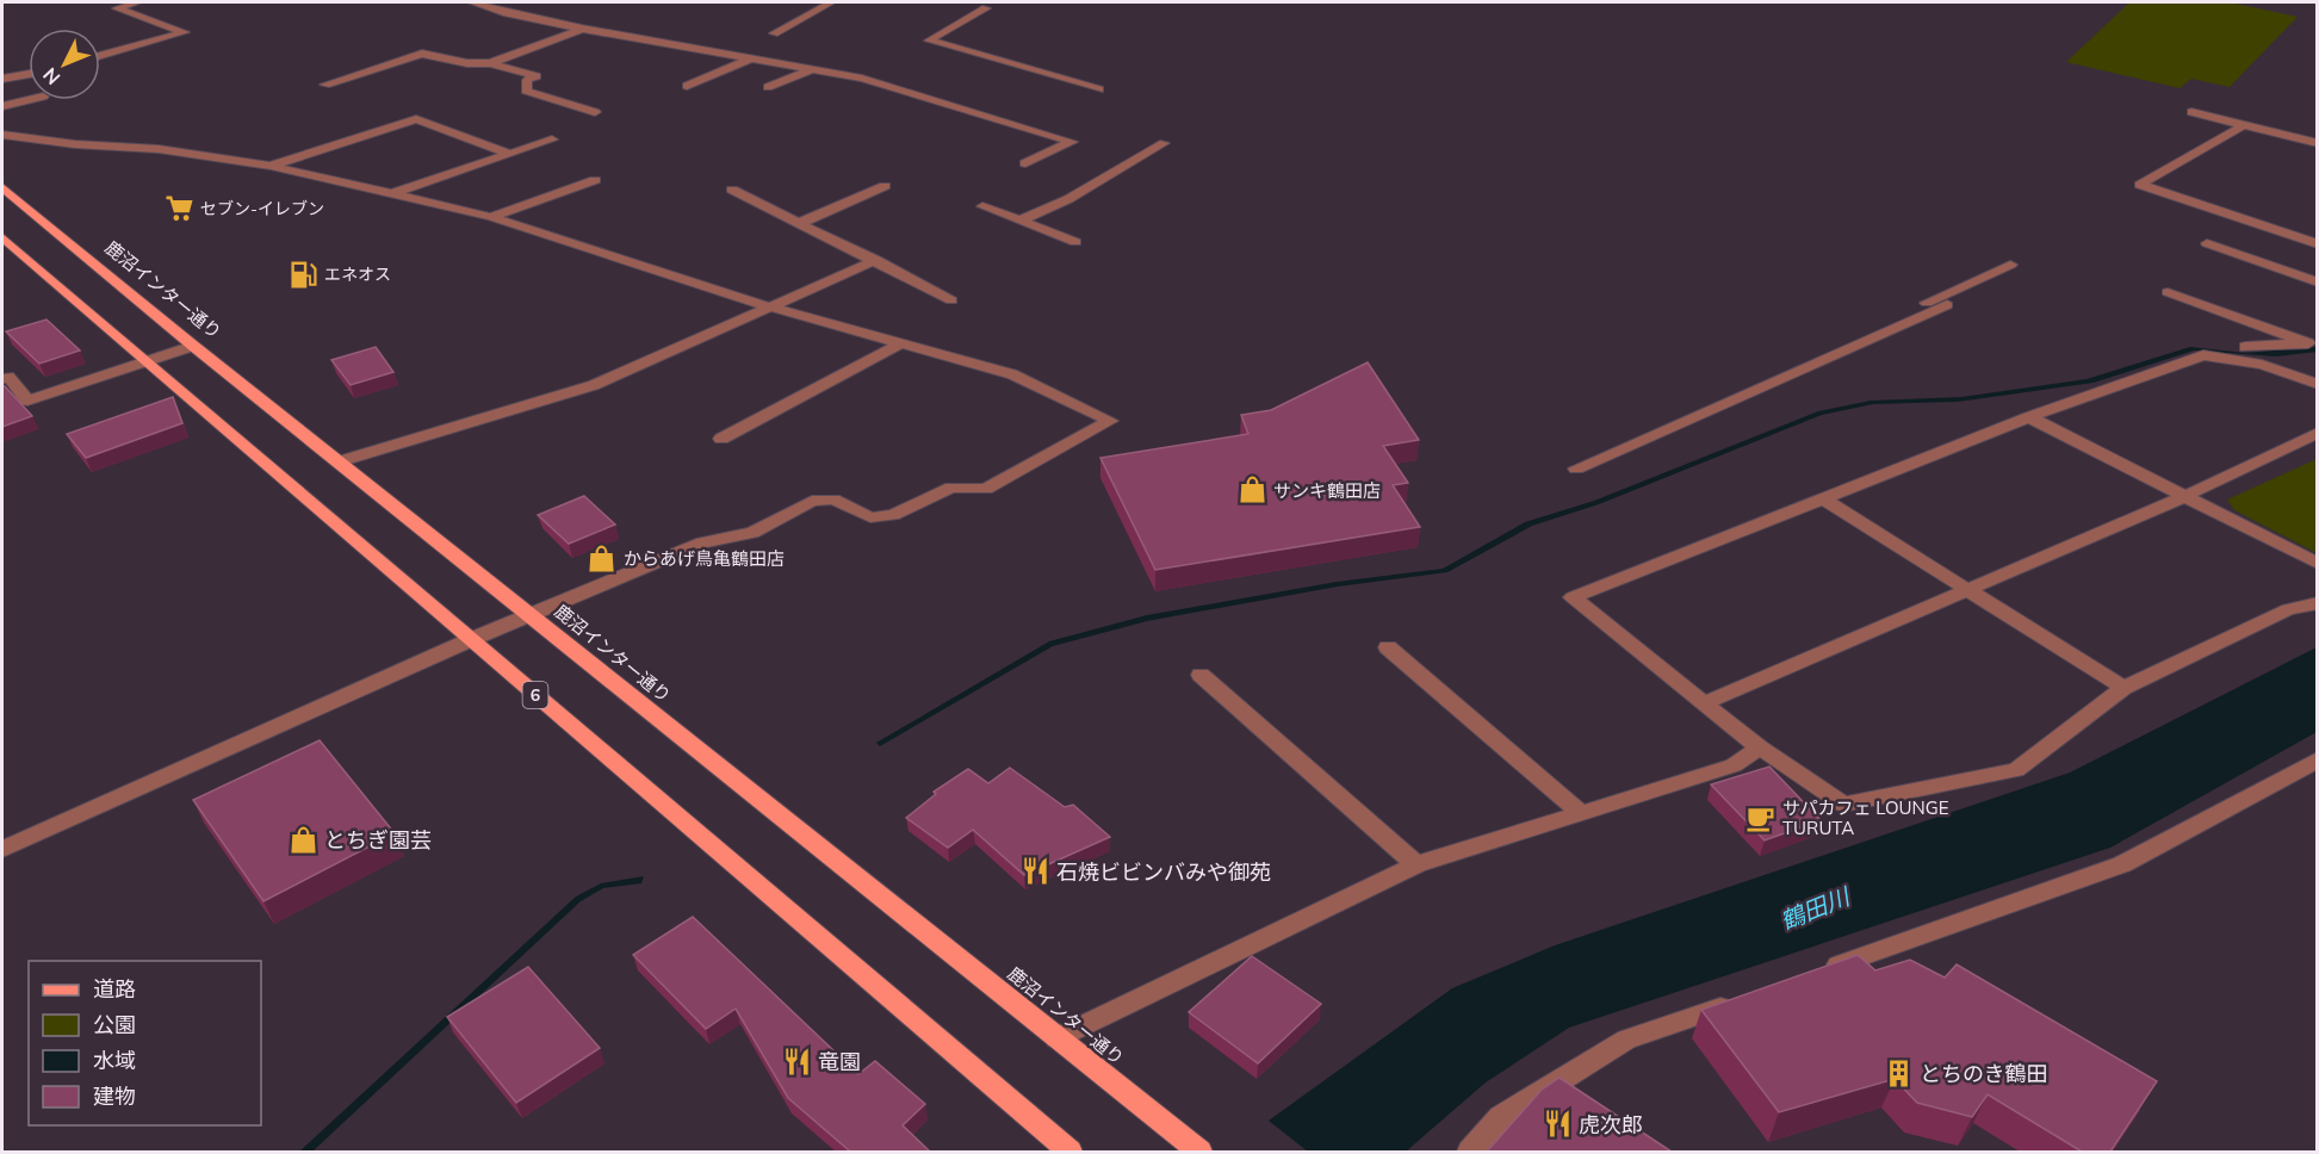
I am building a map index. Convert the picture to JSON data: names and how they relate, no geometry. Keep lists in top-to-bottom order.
{
  "streets": {
    "main road": ["鹿沼インター通り", "6"]
  },
  "water": ["鶴田川"],
  "places": {
    "supermarket": ["セブン-イレブン"],
    "fuel station": ["エネオス"],
    "shop": ["サンキ鶴田店", "からあげ鳥亀鶴田店", "とちぎ園芸"],
    "cafe": ["サパカフェ LOUNGE TURUTA"],
    "restaurant": ["石焼ビビンバみや御苑", "竜園", "虎次郎"],
    "building": ["とちのき鶴田"]
  },
  "legend": [
    "道路",
    "公園",
    "水域",
    "建物"
  ],
  "north": "bottom left"
}
